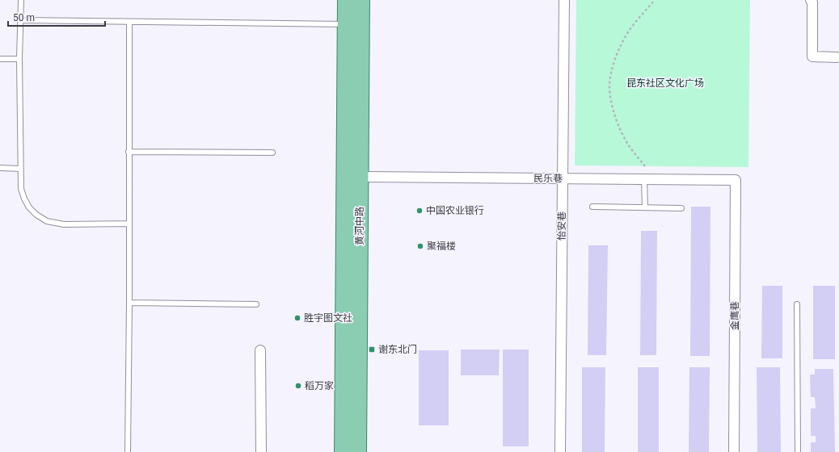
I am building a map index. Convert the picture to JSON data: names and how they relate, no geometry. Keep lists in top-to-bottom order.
{
  "streets": {
    "main road": ["黄河中路"],
    "street": ["民乐巷", "怡安巷", "金鹰巷"]
  },
  "crossings": [
    ["民乐巷", "黄河中路"],
    ["民乐巷", "怡安巷"],
    ["民乐巷", "金鹰巷"]
  ],
  "parks": ["昆东社区文化广场"],
  "places": {
    "other": [
      "中国农业银行",
      "聚福楼",
      "胜宇图文社",
      "稻万家"
    ],
    "transit": ["谢东北门"]
  },
  "scale_bar": "50 m"
}
